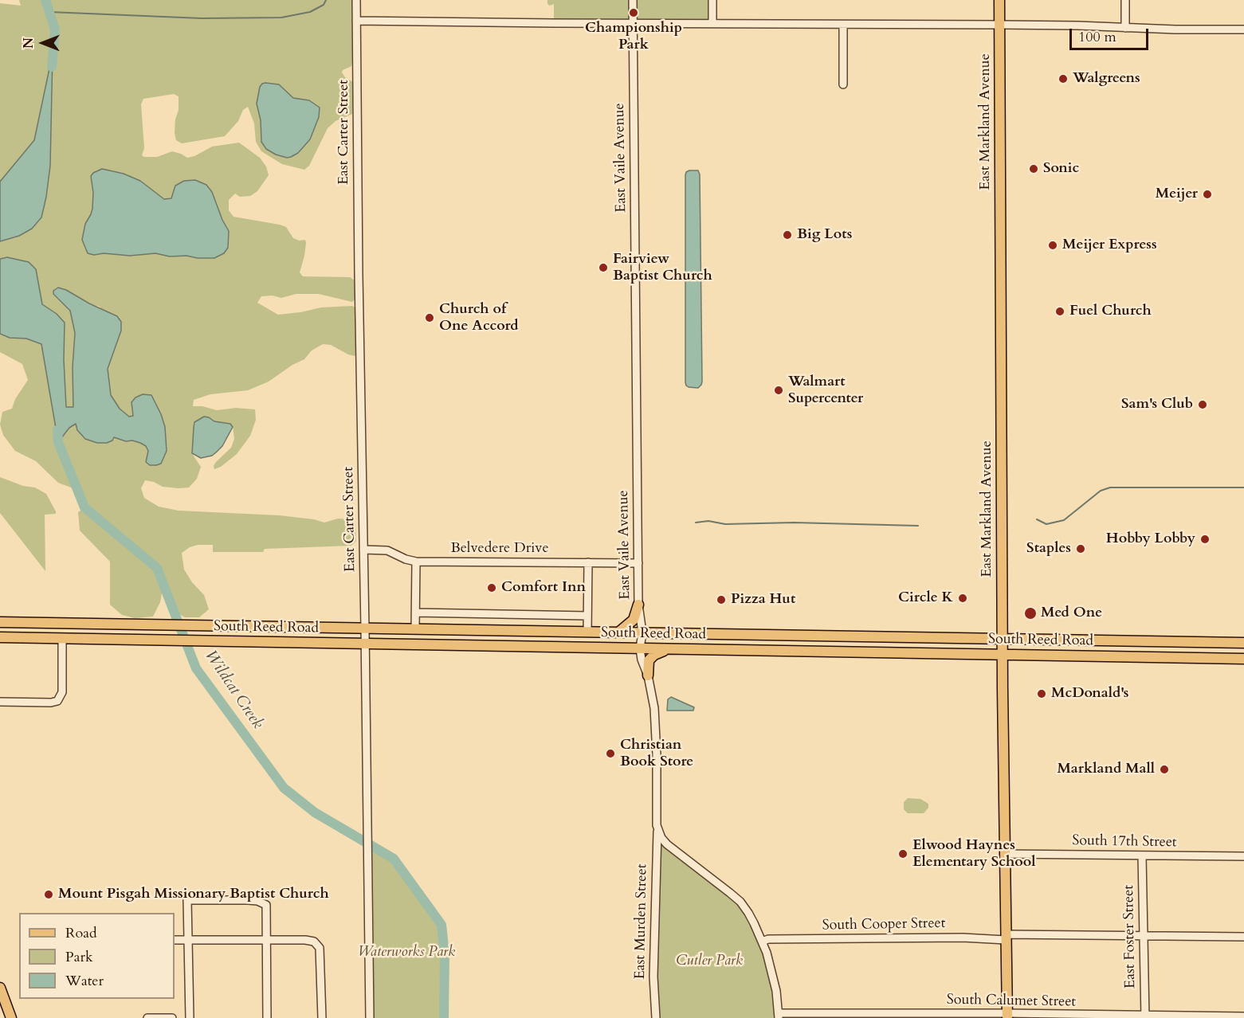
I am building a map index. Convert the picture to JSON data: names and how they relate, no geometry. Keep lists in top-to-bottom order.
{
  "streets": {
    "main road": ["East Markland Avenue", "South Reed Road"],
    "street": [
      "East Carter Street",
      "East Vaile Avenue",
      "Belvedere Drive",
      "South 17th Street",
      "East Murden Street",
      "South Cooper Street",
      "East Foster Street",
      "South Calumet Street"
    ]
  },
  "crossings": [
    ["East Markland Avenue", "South Reed Road"],
    ["East Markland Avenue", "South 17th Street"],
    ["East Markland Avenue", "South Cooper Street"],
    ["East Markland Avenue", "South Calumet Street"],
    ["East Carter Street", "Belvedere Drive"],
    ["East Carter Street", "South Reed Road"],
    ["East Vaile Avenue", "Belvedere Drive"],
    ["East Vaile Avenue", "South Reed Road"],
    ["East Vaile Avenue", "East Murden Street"],
    ["East Vaile Avenue", "South Cooper Street"],
    ["East Vaile Avenue", "South Calumet Street"],
    ["South 17th Street", "East Foster Street"],
    ["South Cooper Street", "East Foster Street"],
    ["East Foster Street", "South Calumet Street"]
  ],
  "water": ["Wildcat Creek"],
  "parks": ["Waterworks Park", "Cutler Park"],
  "places": [
    "Championship Park",
    "Walgreens",
    "Sonic",
    "Meijer",
    "Big Lots",
    "Meijer Express",
    "Fairview Baptist Church",
    "Fuel Church",
    "Church of One Accord",
    "Walmart Supercenter",
    "Sam's Club",
    "Hobby Lobby",
    "Staples",
    "Comfort Inn",
    "Circle K",
    "Pizza Hut",
    "Med One",
    "McDonald's",
    "Christian Book Store",
    "Markland Mall",
    "Elwood Haynes Elementary School",
    "Mount Pisgah Missionary Baptist Church"
  ],
  "legend": ["Road", "Park", "Water"],
  "scale_bar": "100 m",
  "north": "left"
}
